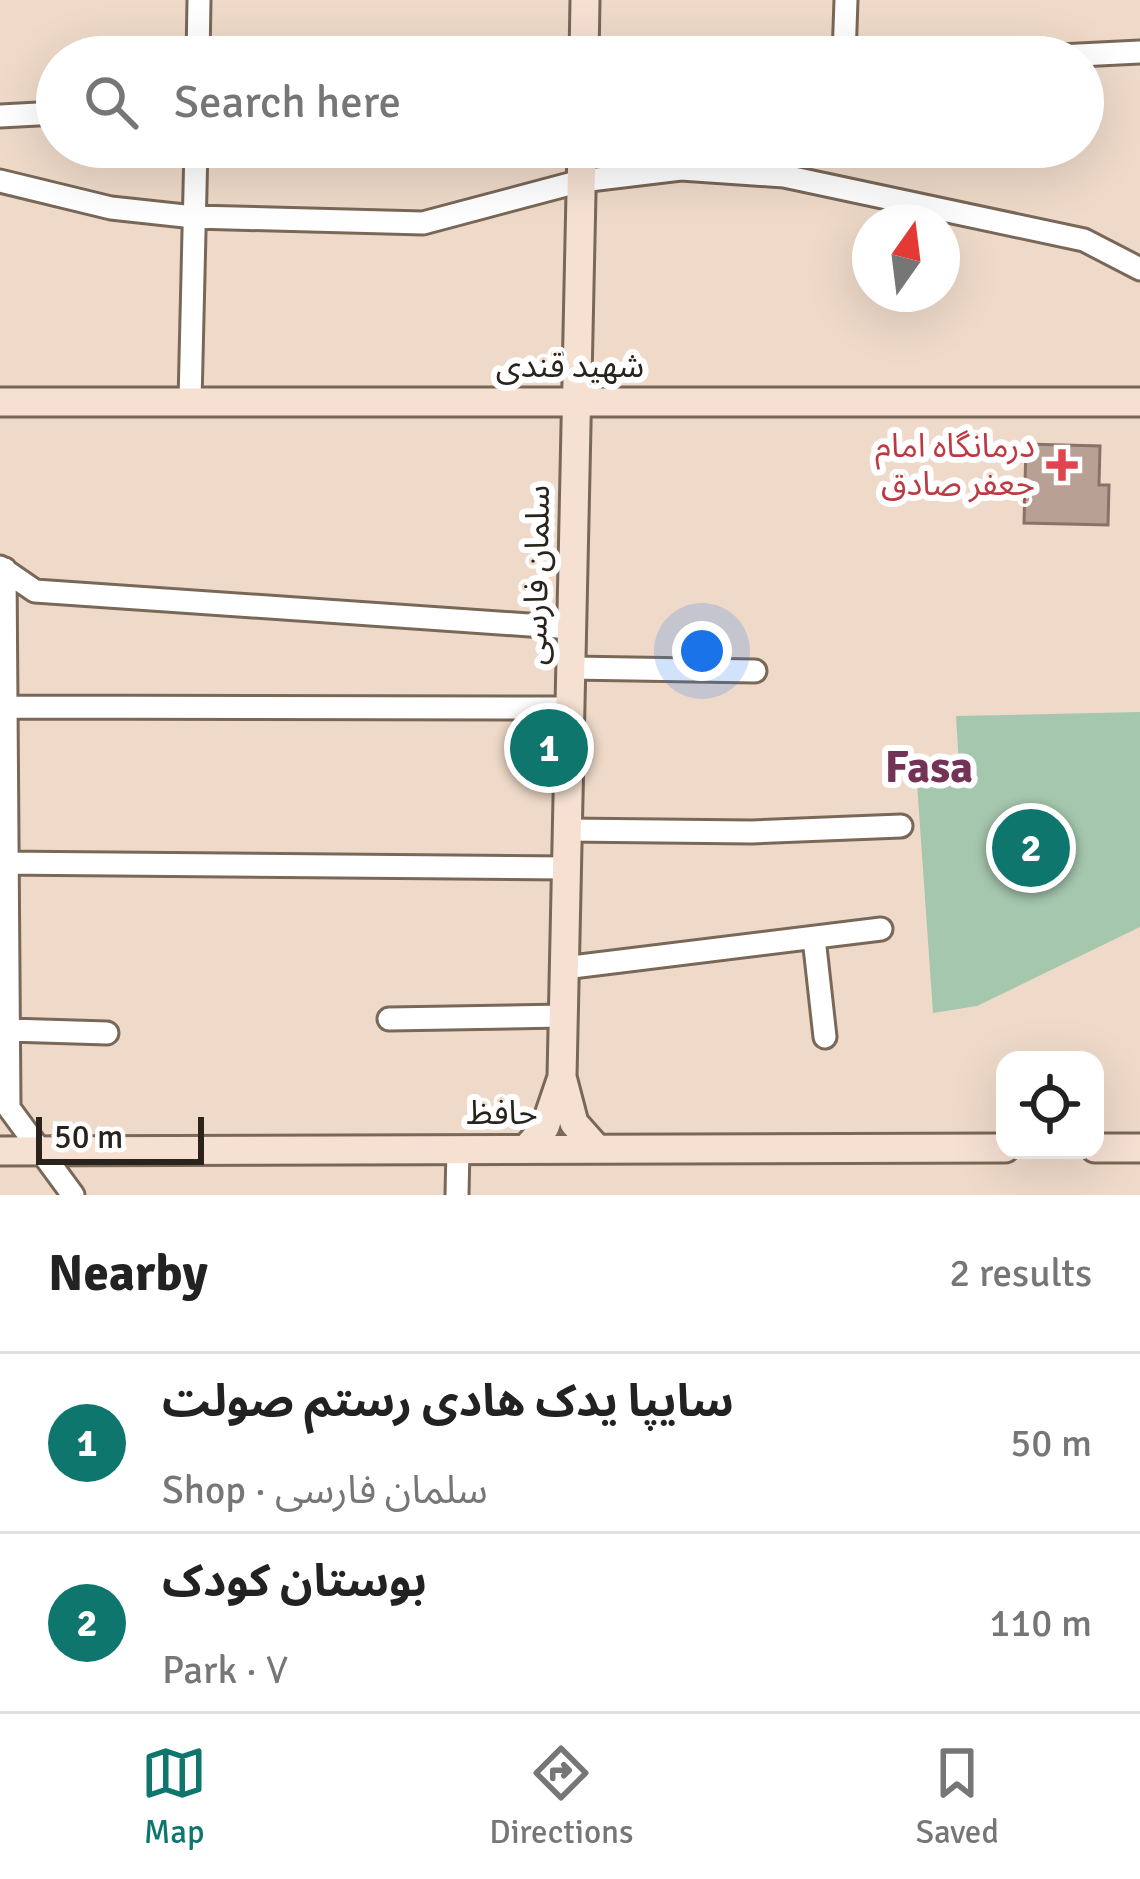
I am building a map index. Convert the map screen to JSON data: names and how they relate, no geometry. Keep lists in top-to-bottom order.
{
  "streets": {
    "street": ["شهید قندی", "سلمان فارسی", "حافظ"]
  },
  "crossings": [
    ["شهید قندی", "سلمان فارسی"]
  ],
  "districts": ["Fasa"],
  "places": {
    "health": ["درمانگاه امام جعفر صادق"]
  },
  "scale_bar": "50 m",
  "north": "top",
  "page": {
    "search": "Search here",
    "pins": ["1", "2"],
    "scale": "50 m",
    "heading": ["Nearby", "2 results"],
    "list": [
      {
        "mark": "1",
        "name": "سایپا یدک هادی رستم صولت",
        "note": "Shop · سلمان فارسی",
        "value": "50 m"
      },
      {
        "mark": "2",
        "name": "بوستان کودک",
        "note": "Park · ۷",
        "value": "110 m"
      }
    ],
    "nav": ["Map", "Directions", "Saved"]
  }
}
